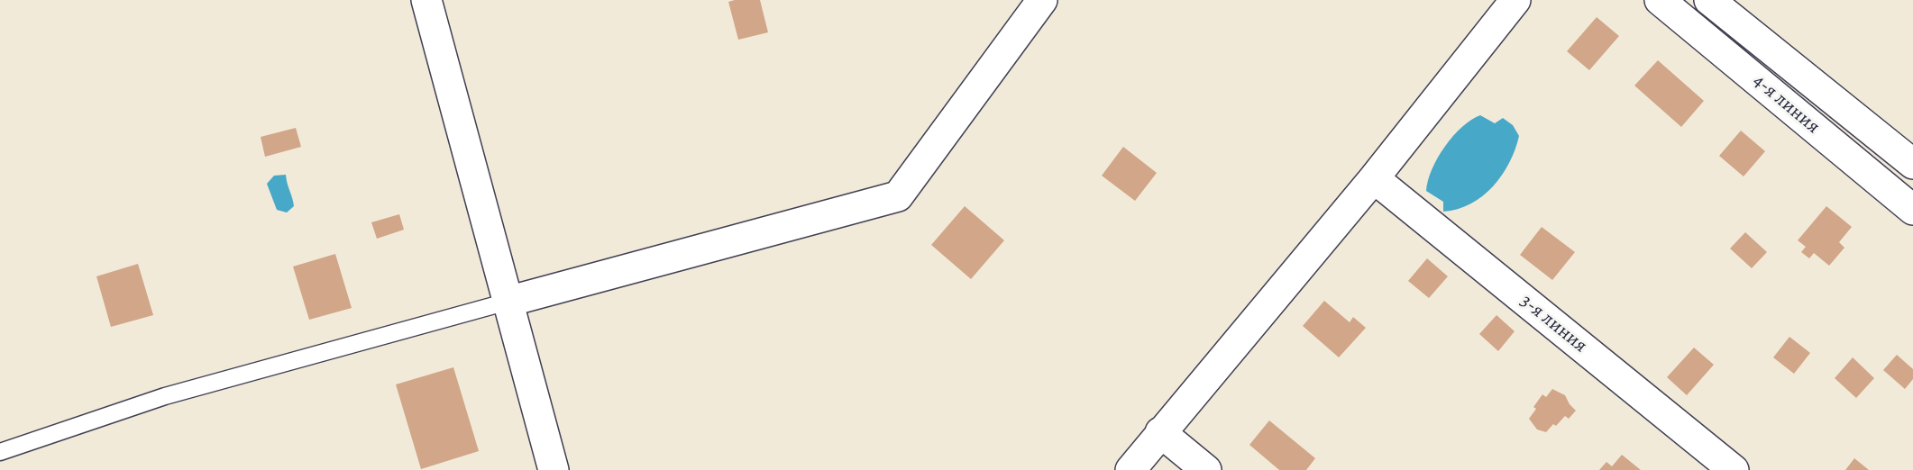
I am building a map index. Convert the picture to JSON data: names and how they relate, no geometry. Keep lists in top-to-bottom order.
{
  "streets": {
    "street": ["4-я линия", "3-я линия"]
  }
}
